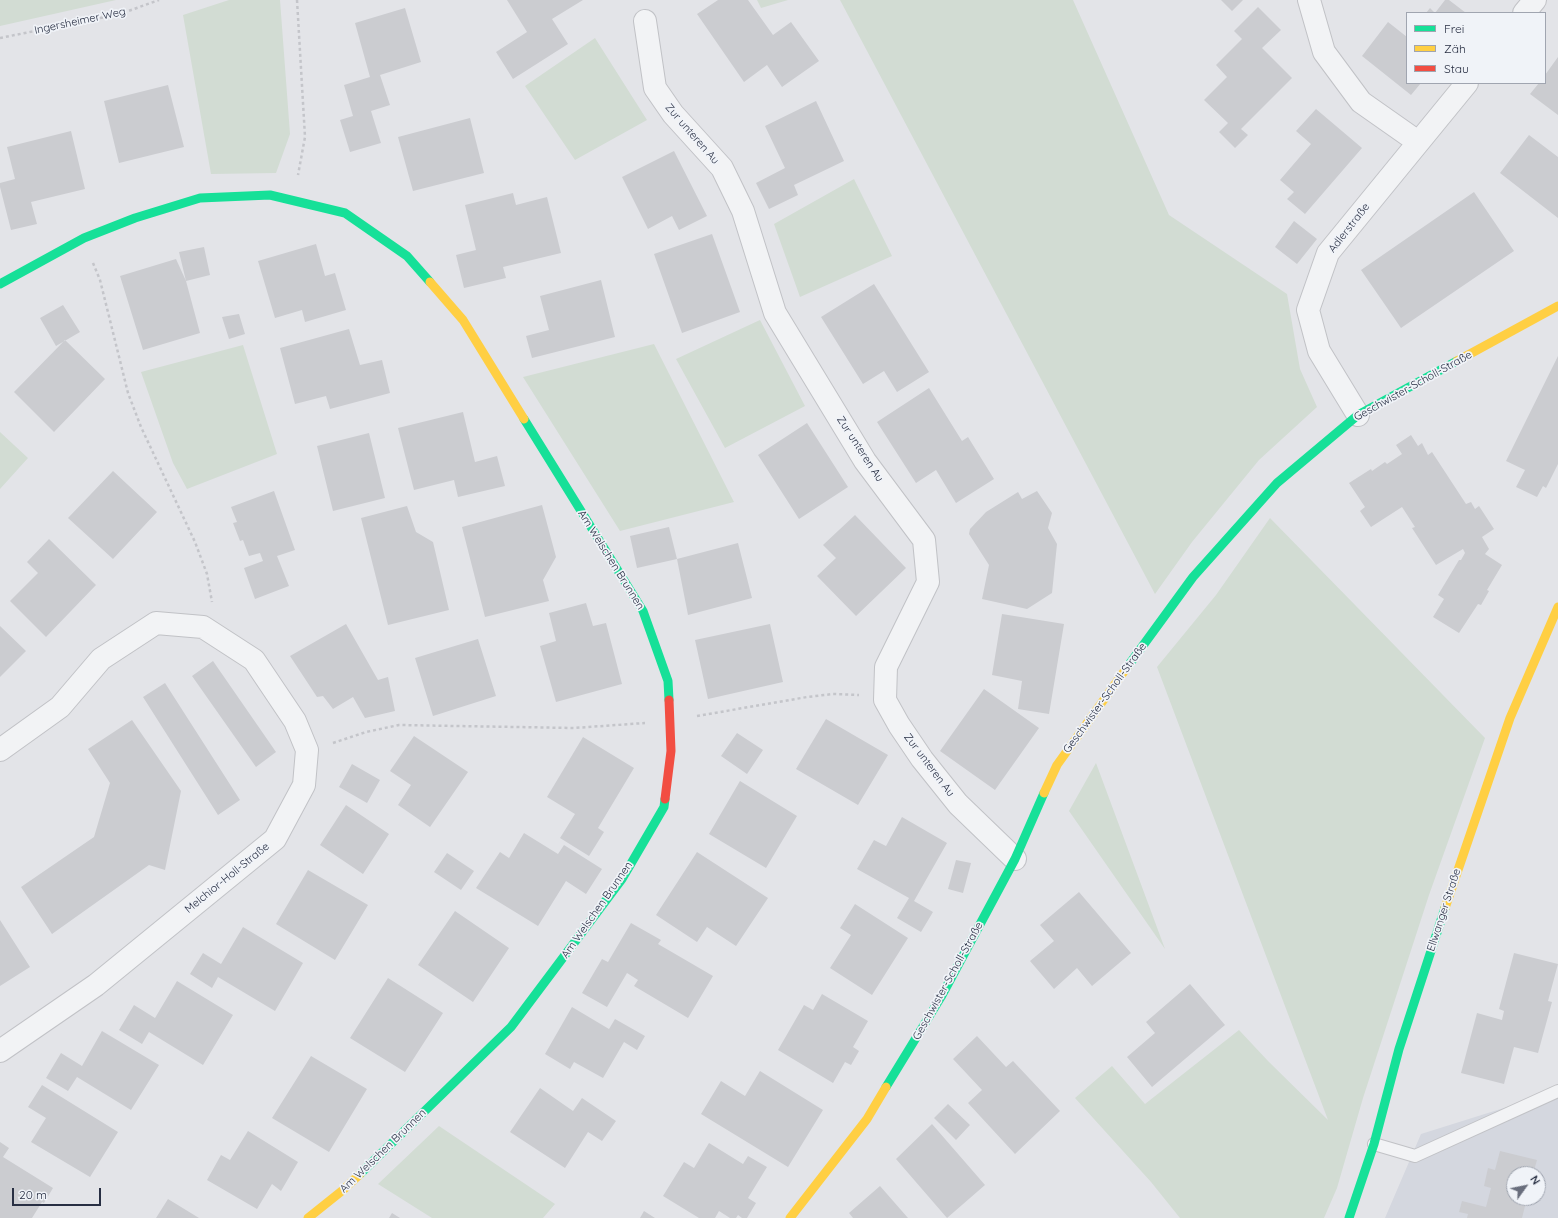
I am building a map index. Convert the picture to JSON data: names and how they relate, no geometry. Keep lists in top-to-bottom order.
{
  "streets": {
    "street": [
      "Zur unteren Au",
      "Adlerstraße",
      "Geschwister-Scholl-Straße",
      "Am Welschen Brunnen",
      "Melchior-Holl-Straße",
      "Ellwanger Straße"
    ],
    "path": ["Ingersheimer Weg"]
  },
  "crossings": [
    ["Zur unteren Au", "Geschwister-Scholl-Straße"],
    ["Adlerstraße", "Geschwister-Scholl-Straße"]
  ],
  "legend": ["Frei", "Zäh", "Stau"],
  "scale_bar": "20 m",
  "north": "top right"
}
